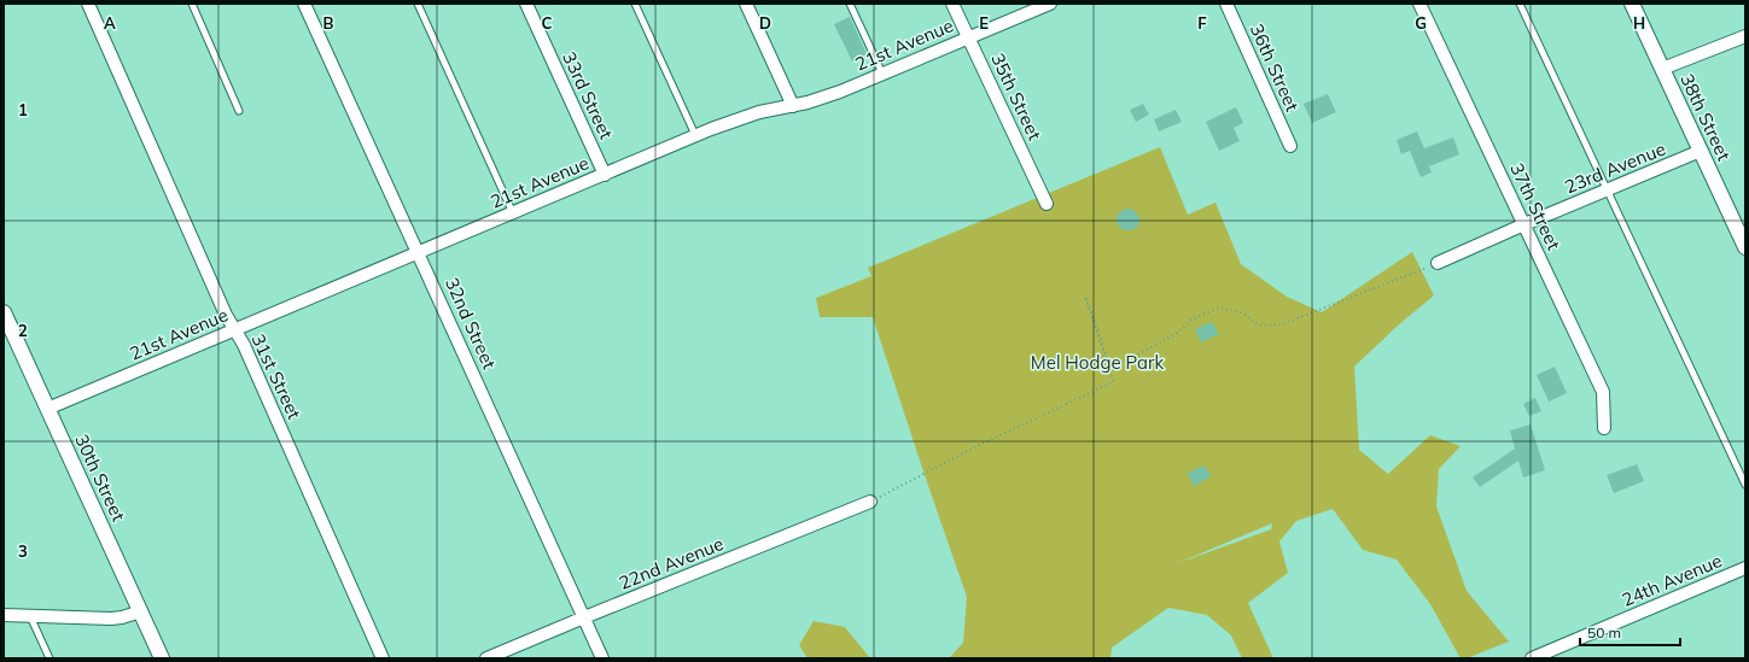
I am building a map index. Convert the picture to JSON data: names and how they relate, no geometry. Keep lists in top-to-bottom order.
{
  "streets": {
    "street": [
      "21st Avenue",
      "36th Street",
      "33rd Street",
      "35th Street",
      "38th Street",
      "23rd Avenue",
      "37th Street",
      "32nd Street",
      "31st Street",
      "30th Street",
      "22nd Avenue",
      "24th Avenue"
    ]
  },
  "crossings": [
    ["21st Avenue", "33rd Street"],
    ["21st Avenue", "35th Street"],
    ["21st Avenue", "32nd Street"],
    ["21st Avenue", "31st Street"],
    ["21st Avenue", "30th Street"],
    ["38th Street", "23rd Avenue"],
    ["23rd Avenue", "37th Street"],
    ["32nd Street", "22nd Avenue"]
  ],
  "parks": ["Mel Hodge Park"],
  "scale_bar": "50 m",
  "grid": {
    "columns": [
      "A",
      "B",
      "C",
      "D",
      "E",
      "F",
      "G",
      "H"
    ],
    "rows": ["1", "2", "3"]
  }
}
